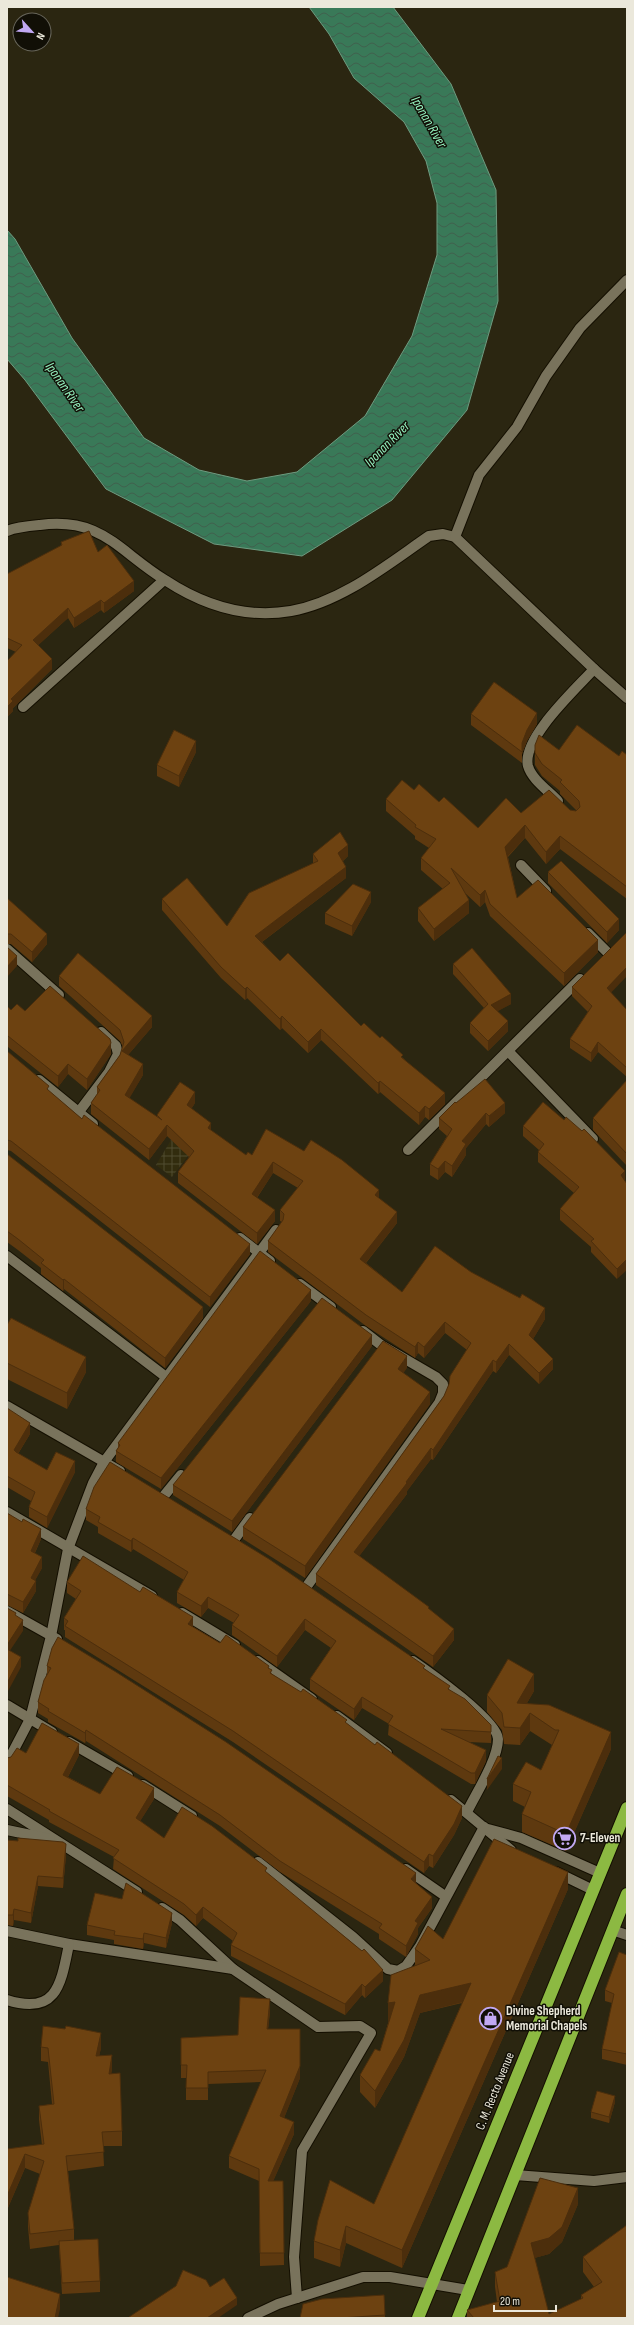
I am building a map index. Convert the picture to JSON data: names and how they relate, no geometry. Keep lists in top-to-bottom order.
{
  "streets": {
    "highway": ["C. M. Recto Avenue"]
  },
  "water": ["Iponan River"],
  "places": {
    "supermarket": ["7-Eleven"],
    "shop": ["Divine Shepherd Memorial Chapels"]
  },
  "scale_bar": "20 m",
  "north": "bottom right"
}
